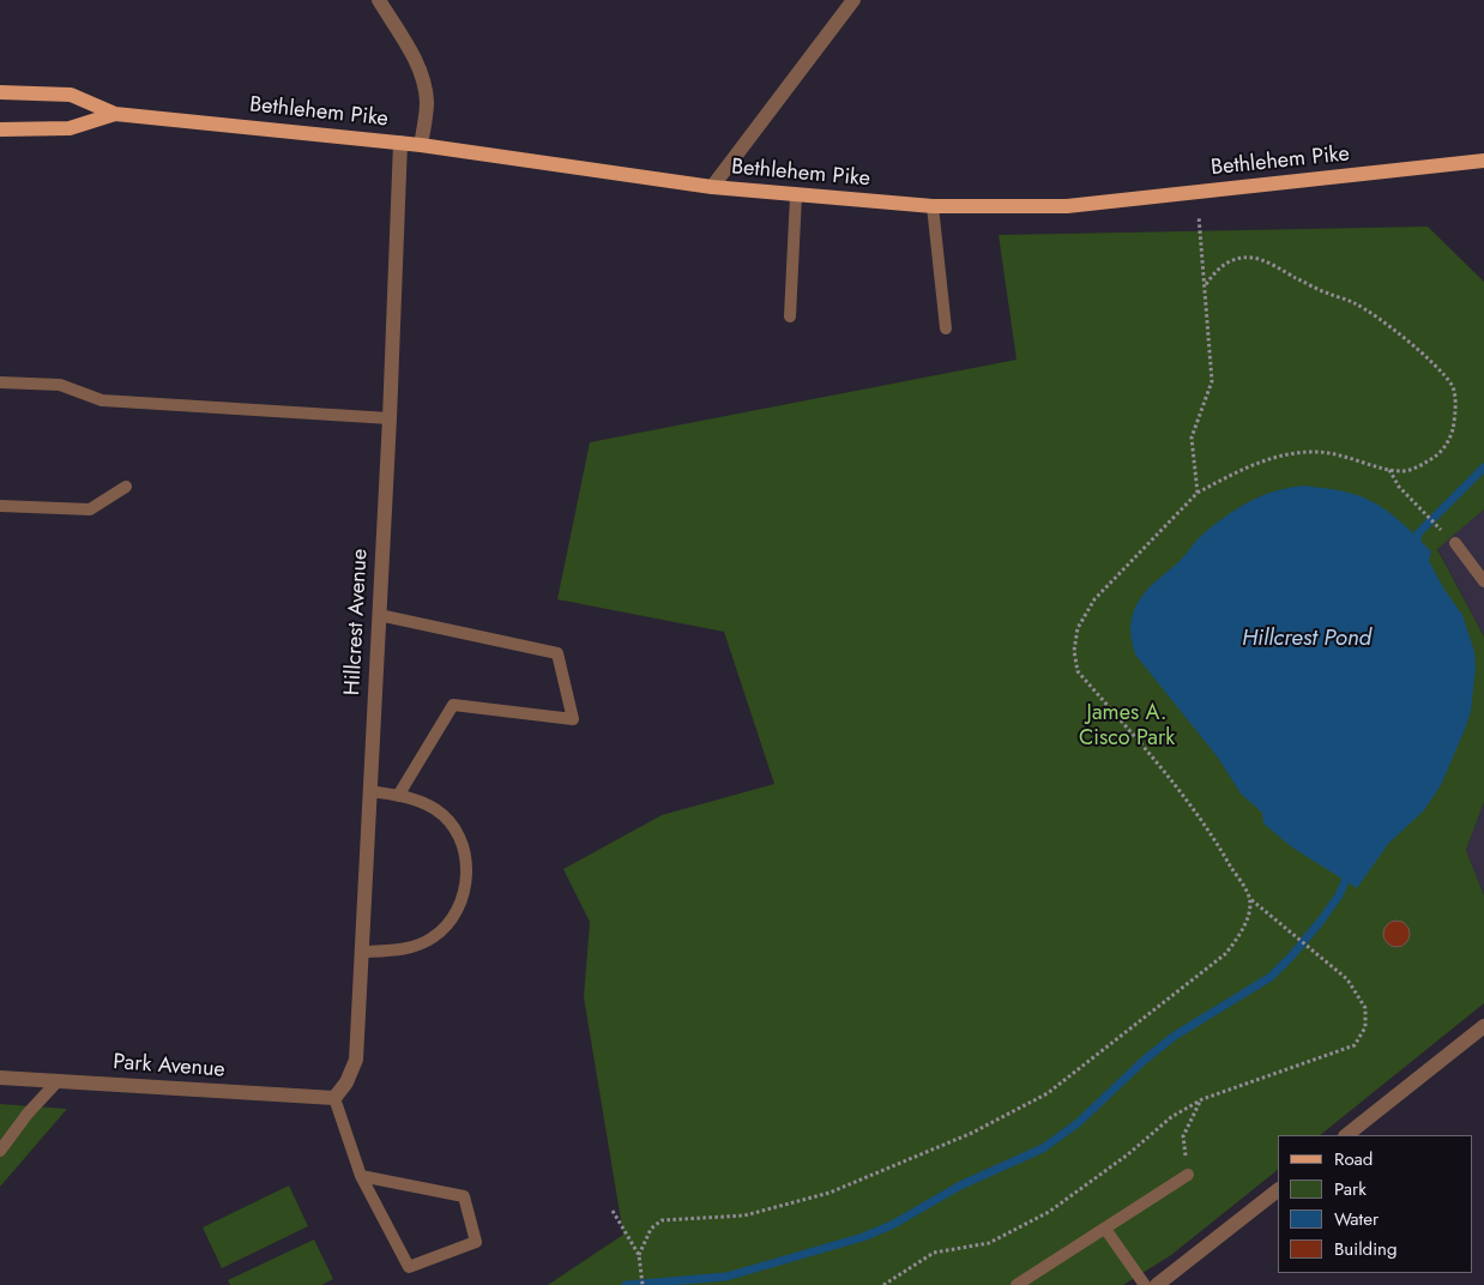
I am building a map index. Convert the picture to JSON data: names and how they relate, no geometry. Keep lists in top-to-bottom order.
{
  "streets": {
    "main road": ["Bethlehem Pike"],
    "street": ["Hillcrest Avenue", "Park Avenue"]
  },
  "crossings": [
    ["Bethlehem Pike", "Hillcrest Avenue"],
    ["Hillcrest Avenue", "Park Avenue"]
  ],
  "water": ["Hillcrest Pond"],
  "parks": ["James A. Cisco Park"],
  "legend": [
    "Road",
    "Park",
    "Water",
    "Building"
  ]
}
